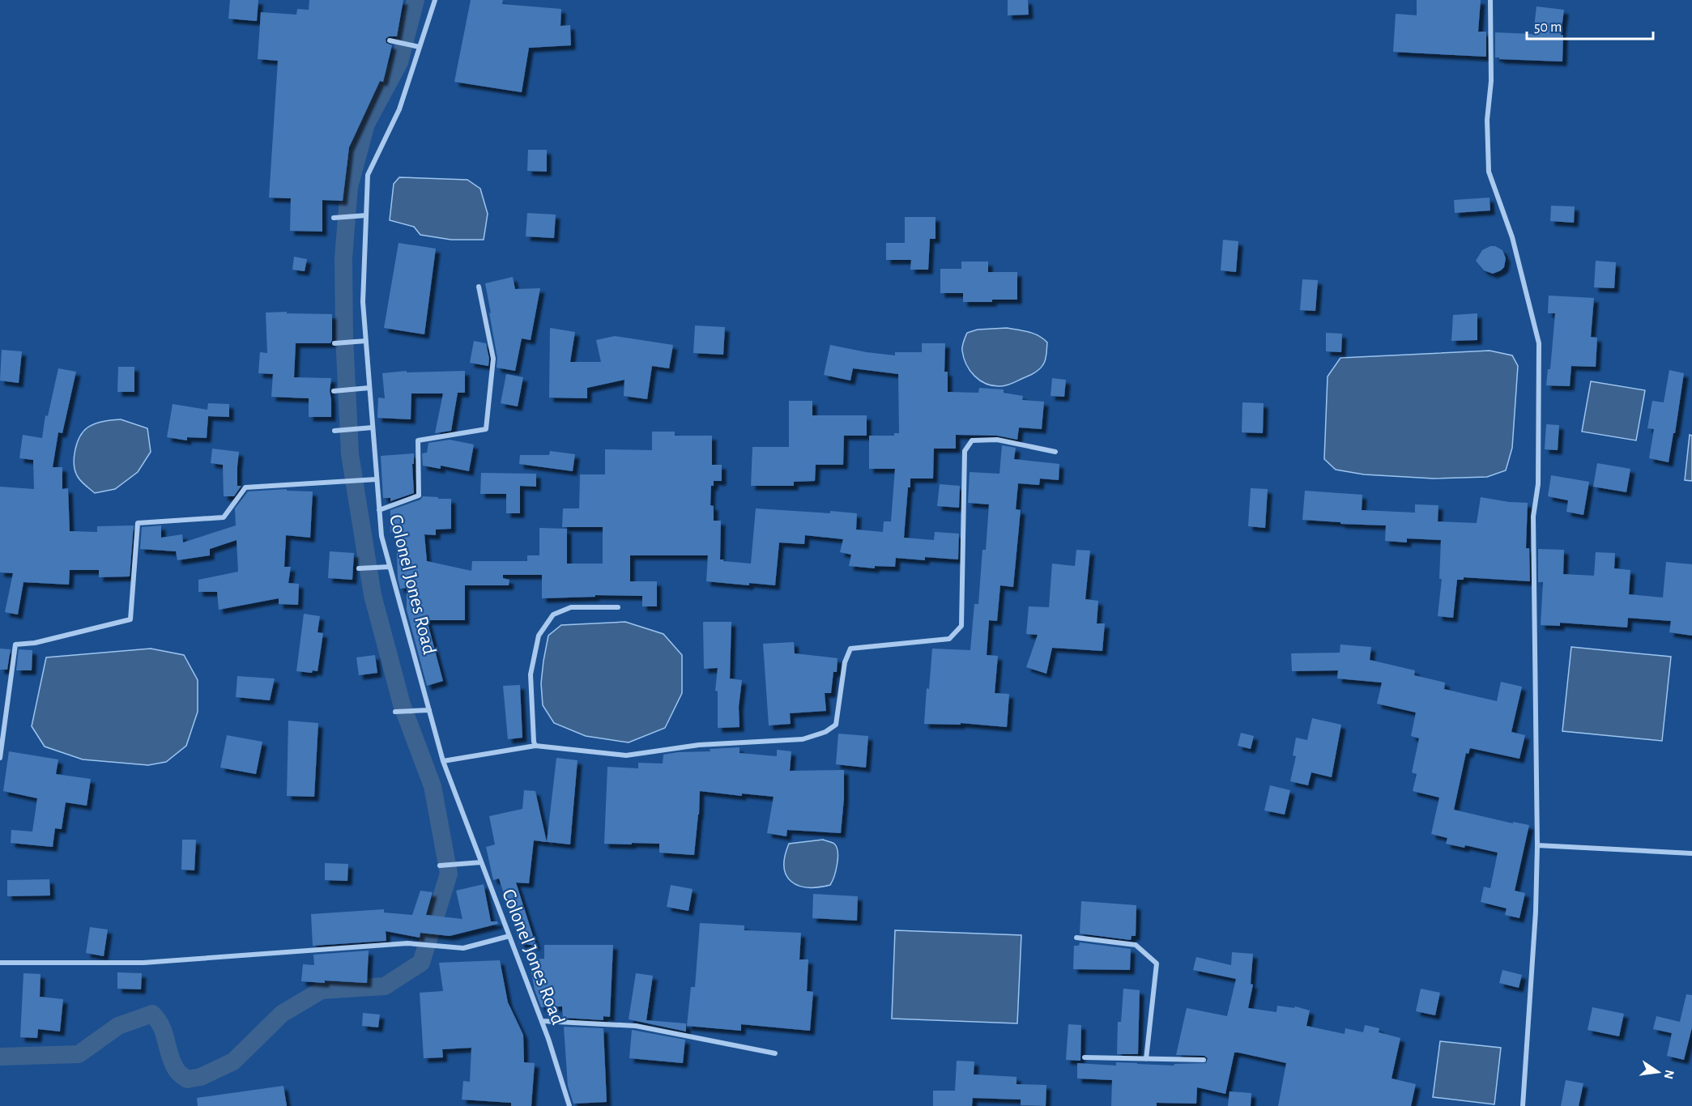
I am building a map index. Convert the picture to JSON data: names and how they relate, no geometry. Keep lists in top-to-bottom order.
{
  "streets": {
    "street": ["Colonel Jones Road"]
  },
  "scale_bar": "50 m",
  "north": "right"
}
